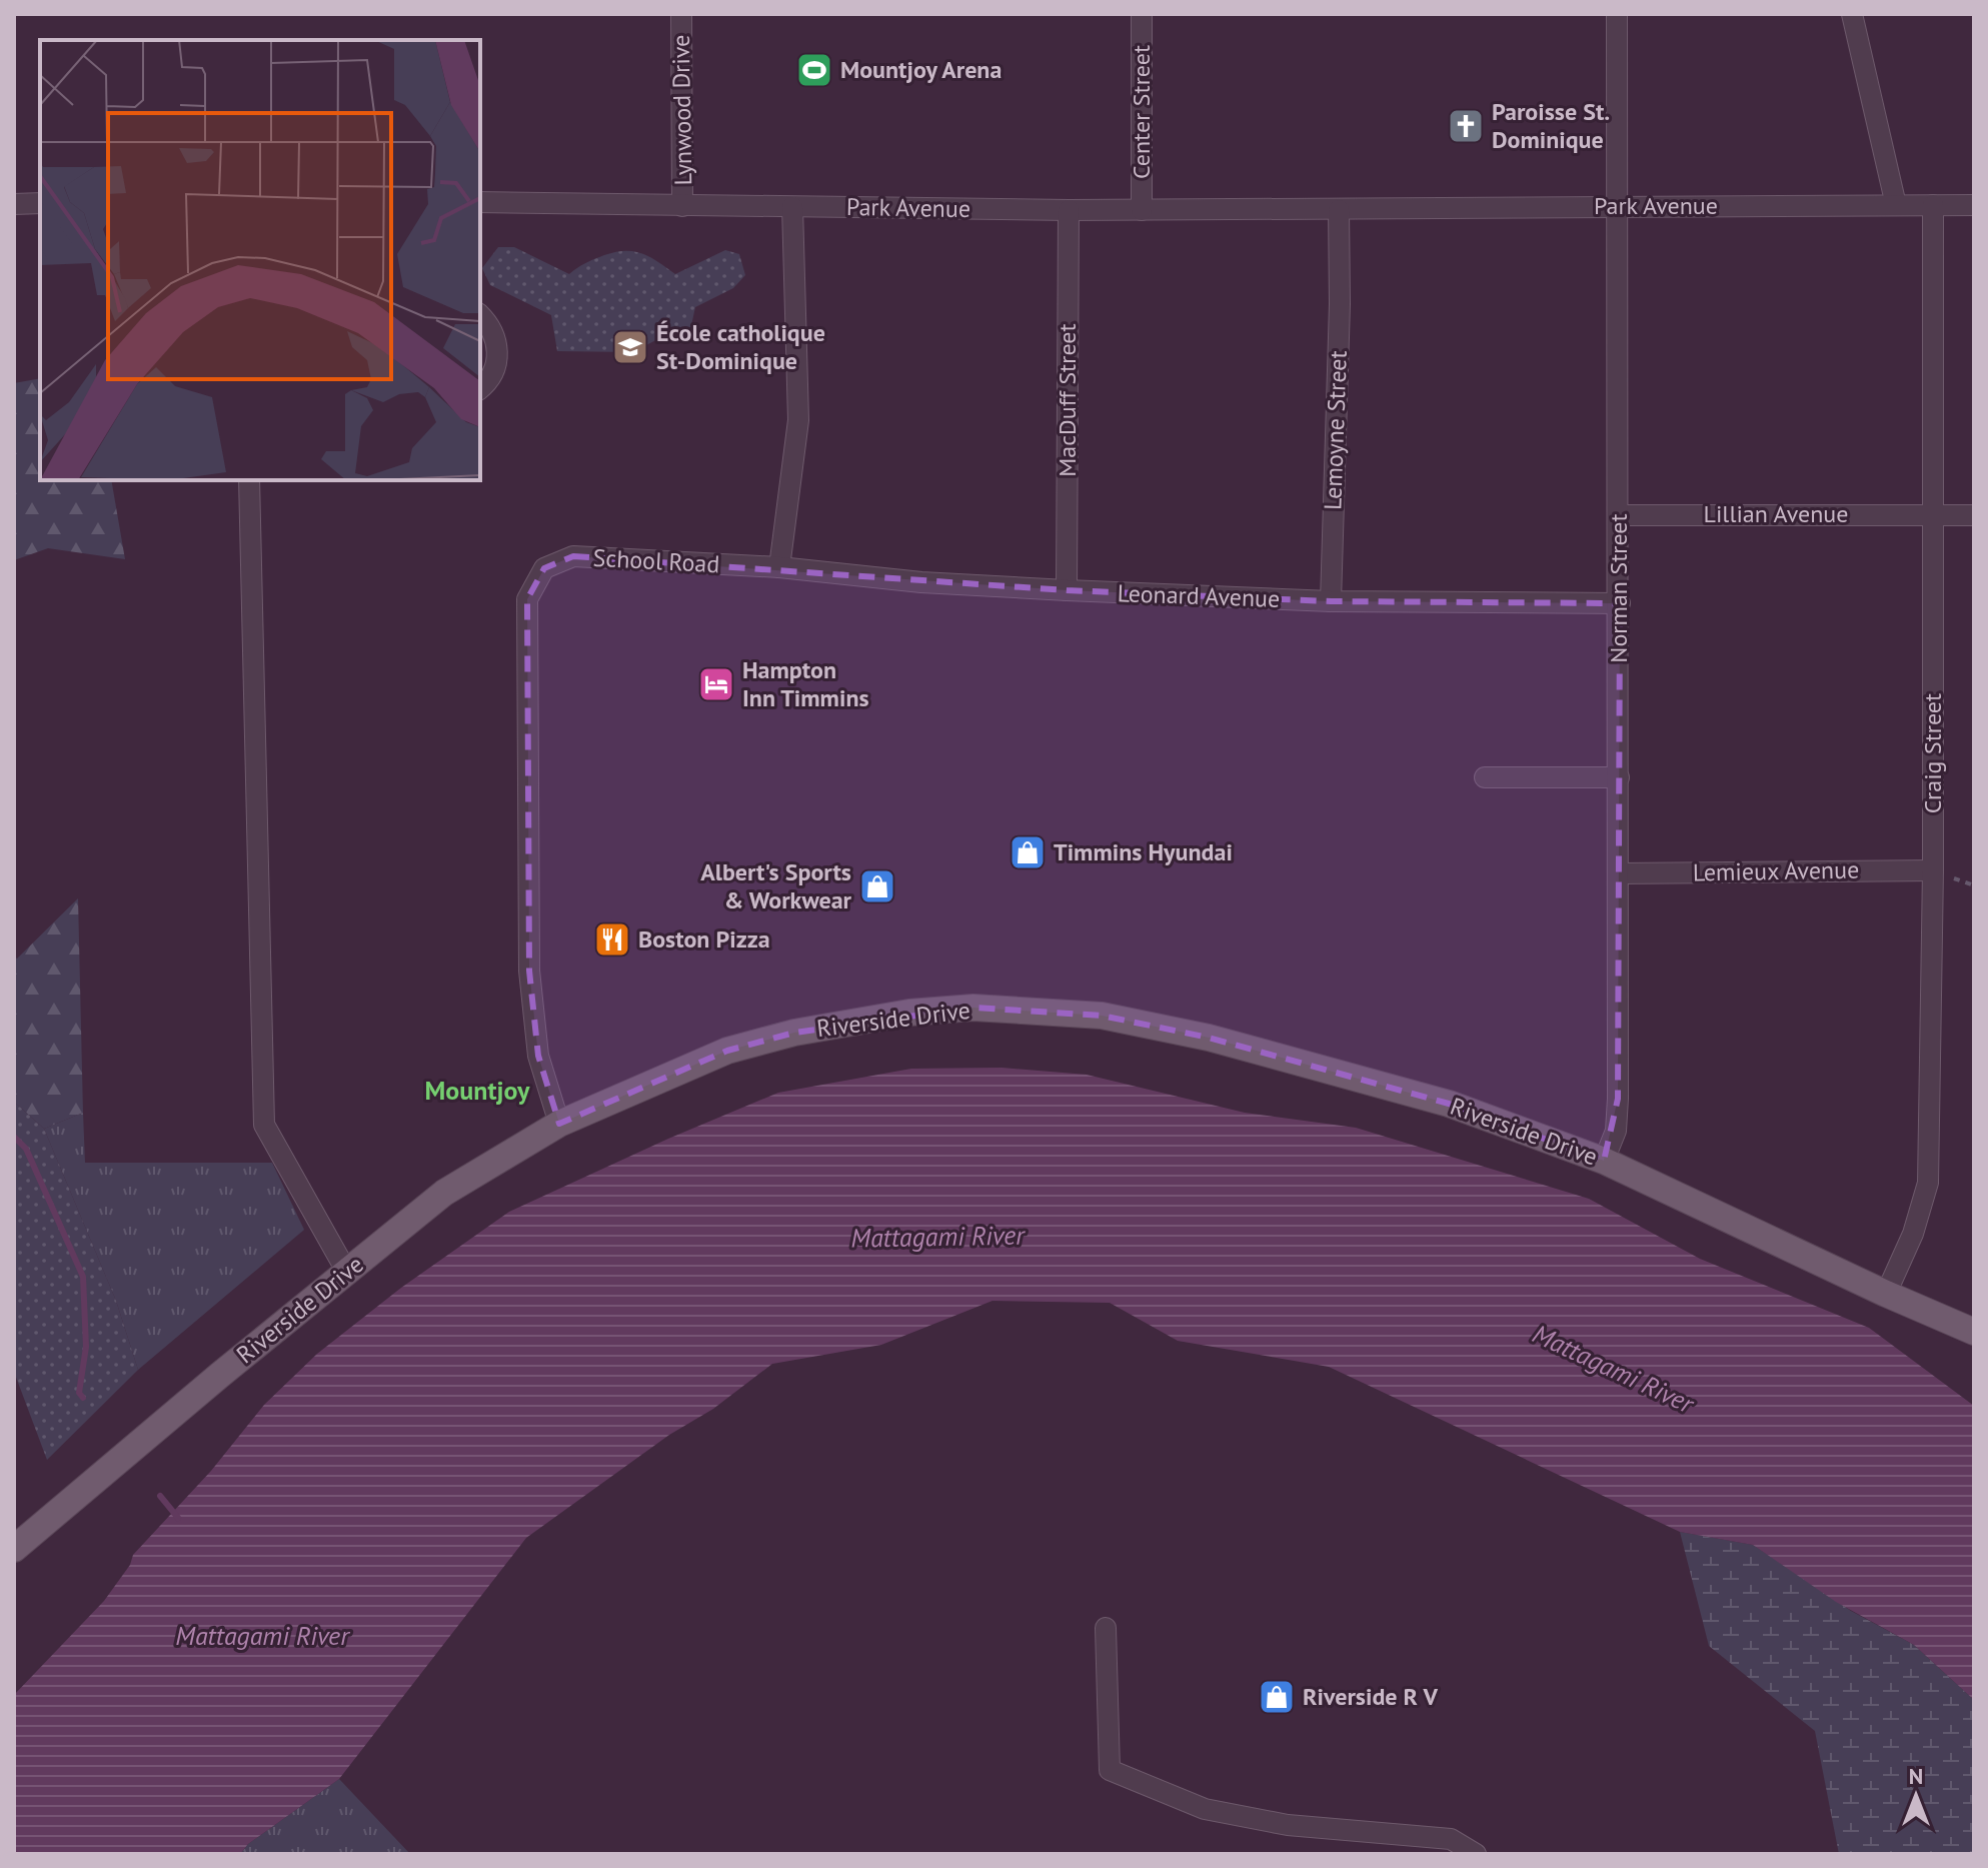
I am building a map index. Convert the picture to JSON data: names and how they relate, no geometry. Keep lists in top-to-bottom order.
{
  "streets": {
    "main road": ["Riverside Drive"],
    "street": [
      "Lynwood Drive",
      "Center Street",
      "Park Avenue",
      "MacDuff Street",
      "Lemoyne Street",
      "Lillian Avenue",
      "School Road",
      "Norman Street",
      "Leonard Avenue",
      "Craig Street",
      "Lemieux Avenue"
    ]
  },
  "crossings": [
    ["Lynwood Drive", "Park Avenue"],
    ["Center Street", "Park Avenue"],
    ["Park Avenue", "MacDuff Street"],
    ["Park Avenue", "Lemoyne Street"],
    ["Park Avenue", "Norman Street"],
    ["Park Avenue", "Craig Street"],
    ["MacDuff Street", "Leonard Avenue"],
    ["Lemoyne Street", "Leonard Avenue"],
    ["Lillian Avenue", "Norman Street"],
    ["Lillian Avenue", "Craig Street"],
    ["School Road", "Leonard Avenue"],
    ["School Road", "Riverside Drive"],
    ["Norman Street", "Leonard Avenue"],
    ["Norman Street", "Lemieux Avenue"],
    ["Norman Street", "Riverside Drive"],
    ["Craig Street", "Lemieux Avenue"],
    ["Craig Street", "Riverside Drive"]
  ],
  "districts": ["Mountjoy"],
  "water": ["Mattagami River"],
  "places": {
    "sports": ["Mountjoy Arena"],
    "church": ["Paroisse St. Dominique"],
    "school or university": ["École catholique St-Dominique"],
    "hotel": ["Hampton Inn Timmins"],
    "shop": ["Timmins Hyundai", "Albert's Sports & Workwear", "Riverside R V"],
    "restaurant": ["Boston Pizza"]
  },
  "north": "top"
}
